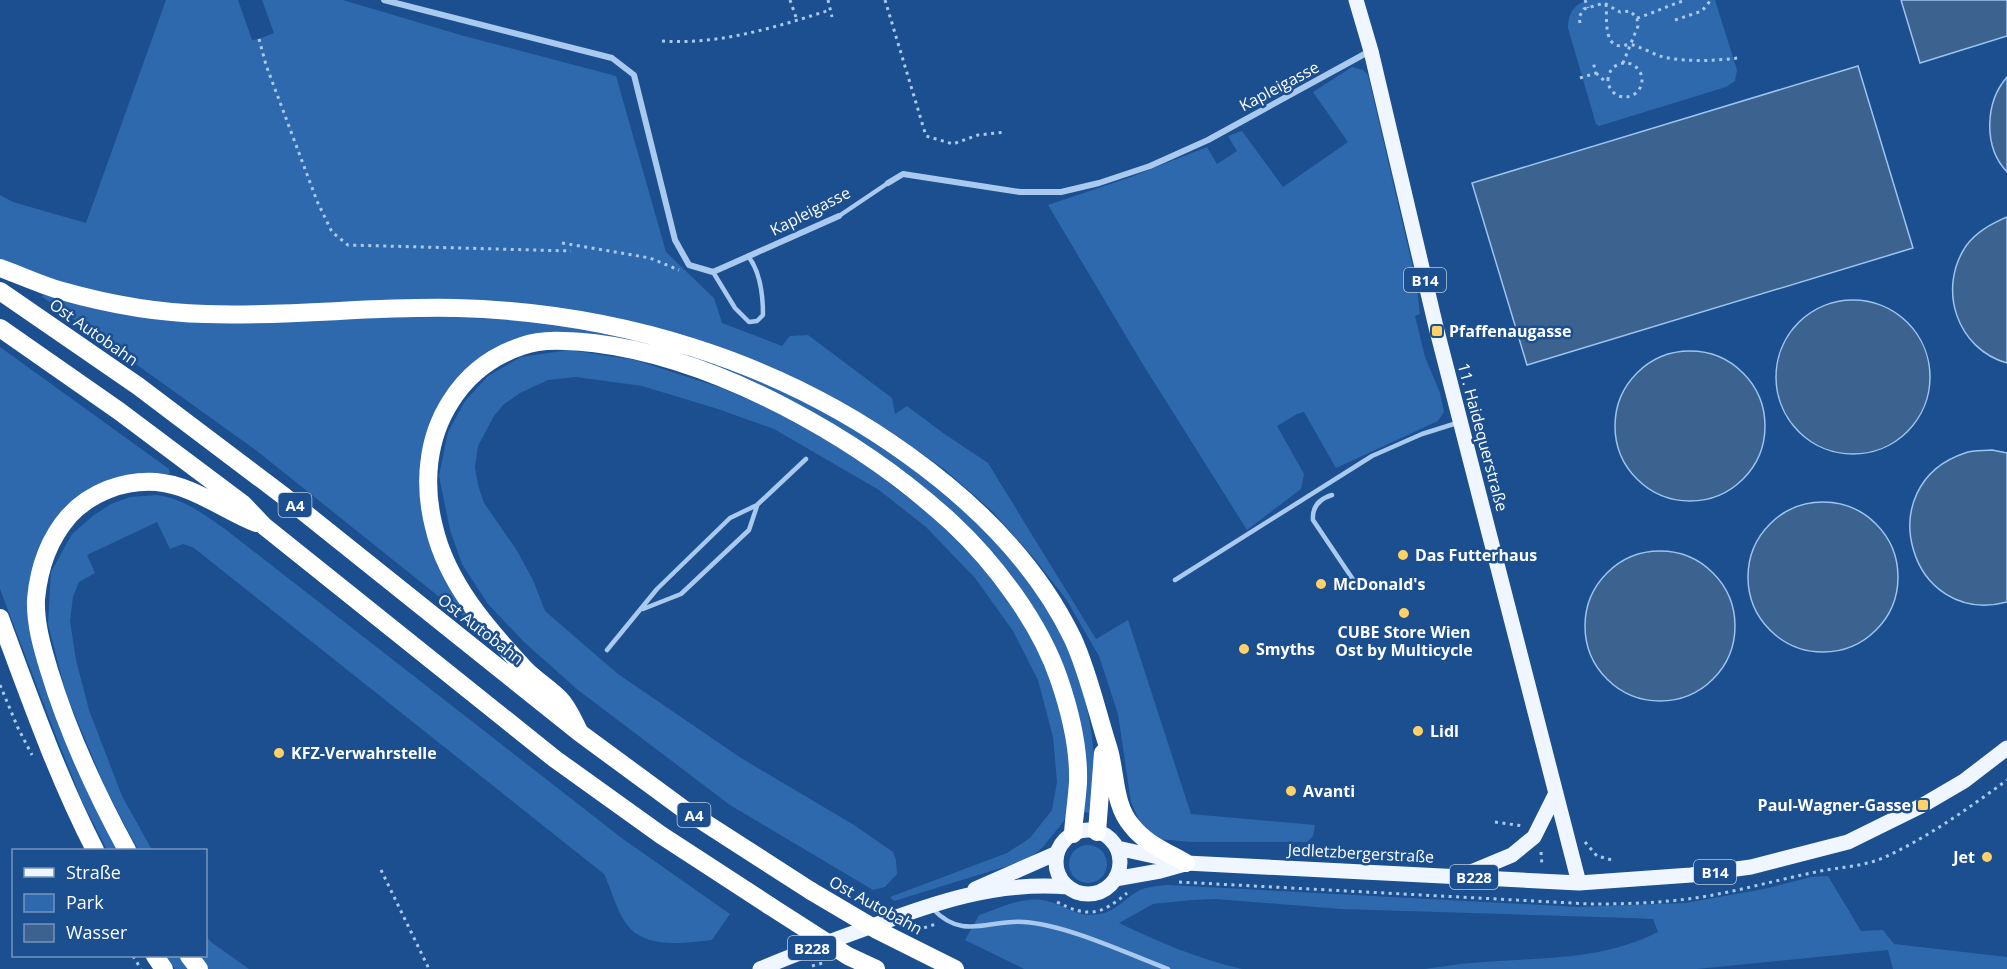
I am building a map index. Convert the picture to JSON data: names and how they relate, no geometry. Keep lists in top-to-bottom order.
{
  "streets": {
    "highway": ["Ost Autobahn", "A4"],
    "main road": [
      "B14",
      "11. Haidequerstraße",
      "Jedletzbergerstraße",
      "B228"
    ],
    "street": ["Kapleigasse"]
  },
  "crossings": [
    ["Kapleigasse", "11. Haidequerstraße"],
    ["11. Haidequerstraße", "Jedletzbergerstraße"],
    ["11. Haidequerstraße", "B228"],
    ["Jedletzbergerstraße", "B228"]
  ],
  "places": {
    "transit": ["Pfaffenaugasse", "Paul-Wagner-Gasse"],
    "other": [
      "Das Futterhaus",
      "McDonald's",
      "CUBE Store Wien Ost by Multicycle",
      "Smyths",
      "Lidl",
      "KFZ-Verwahrstelle",
      "Avanti",
      "Jet"
    ]
  },
  "legend": ["Straße", "Park", "Wasser"]
}
